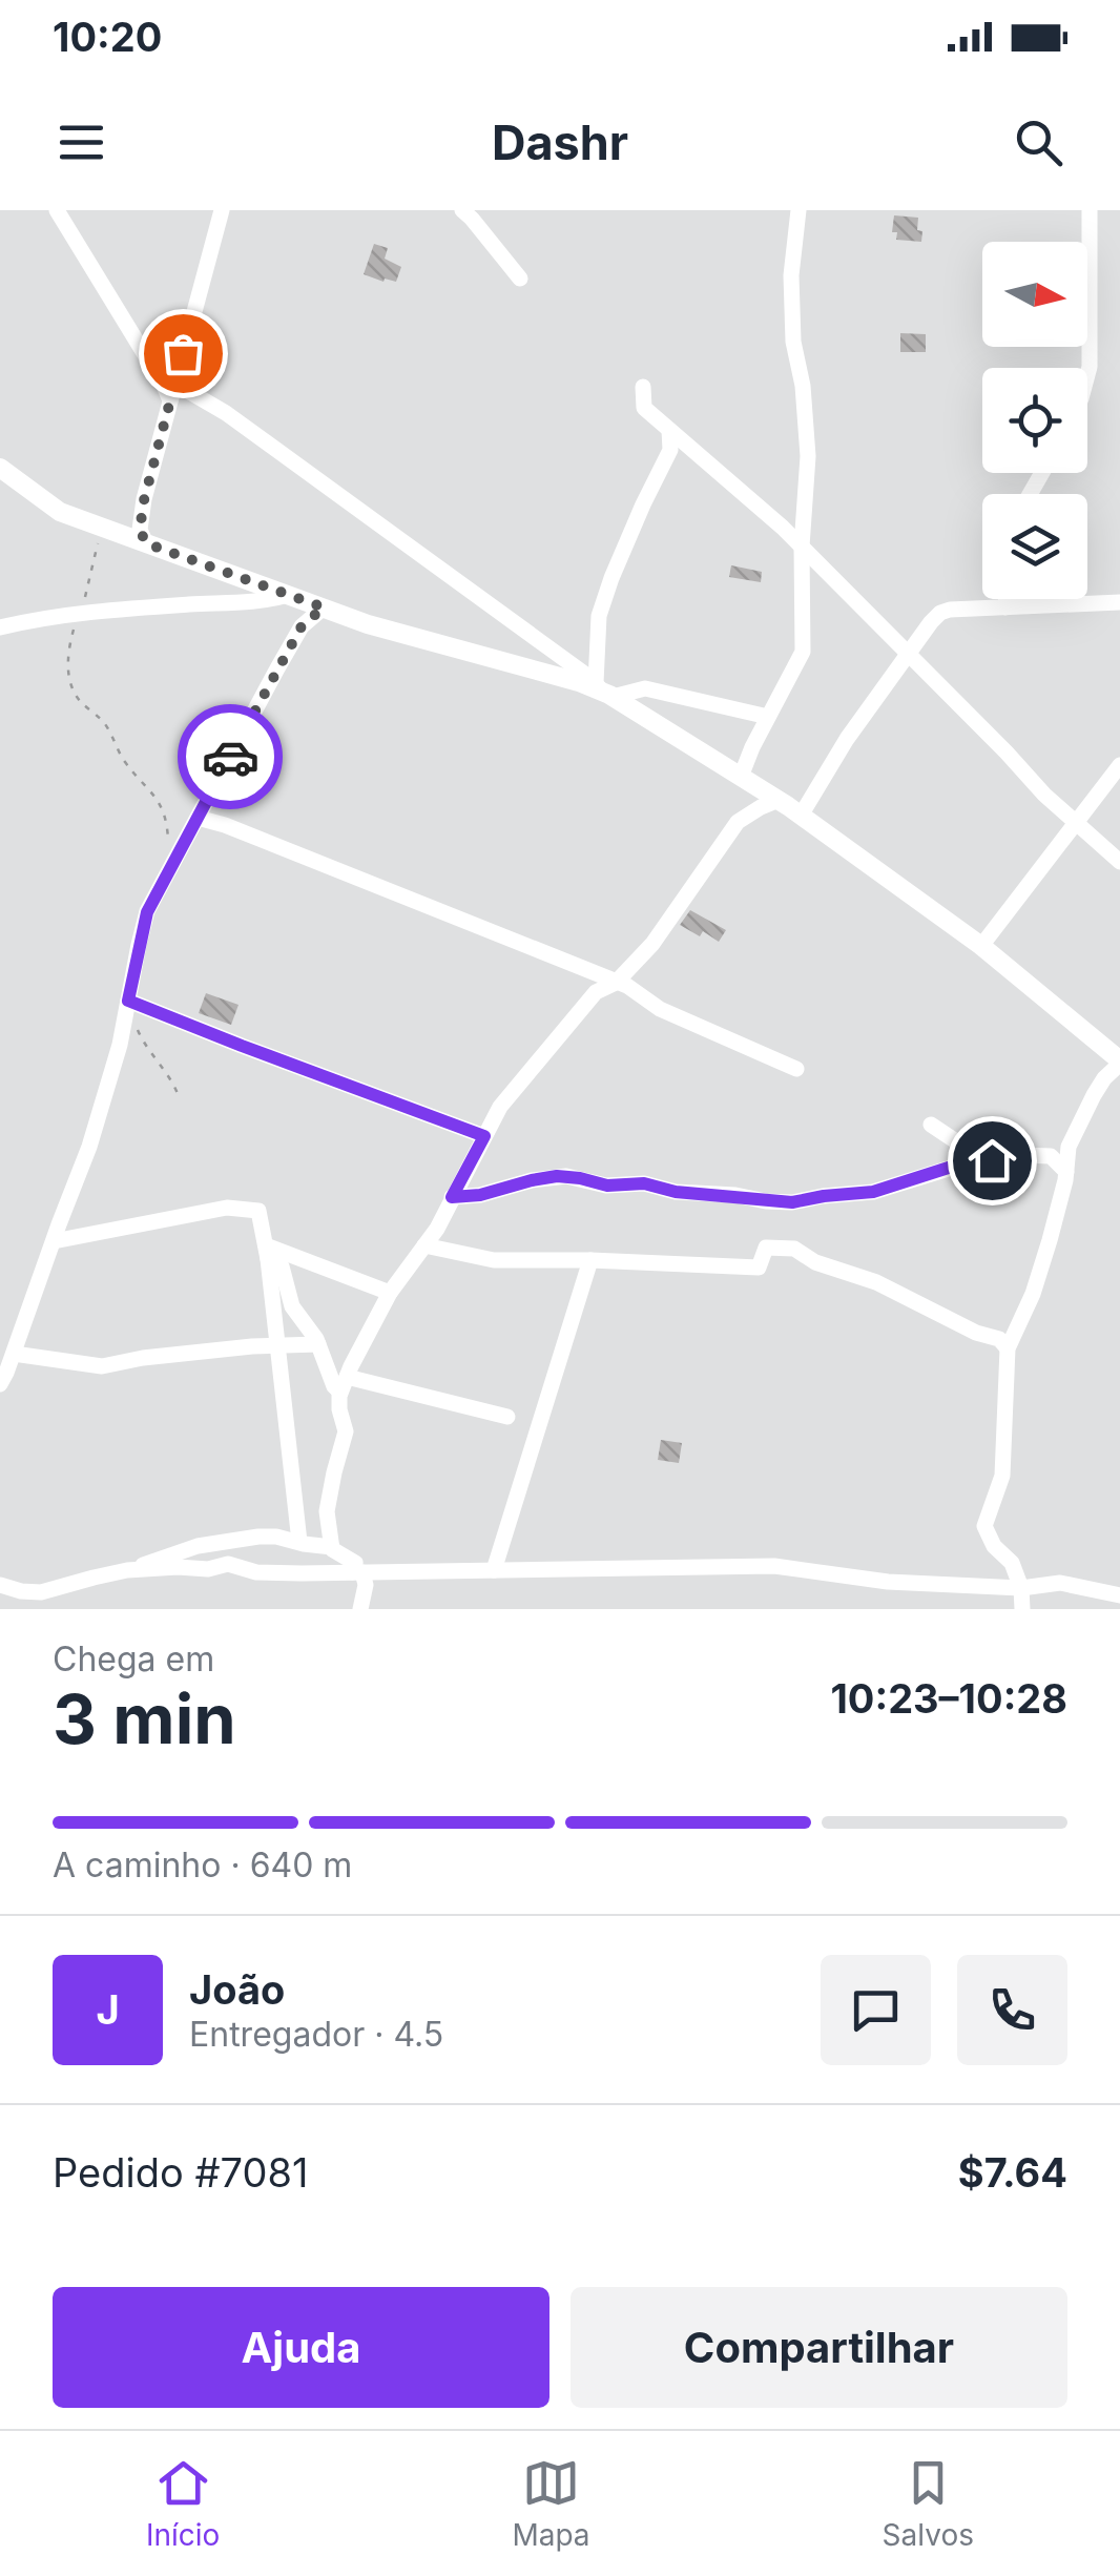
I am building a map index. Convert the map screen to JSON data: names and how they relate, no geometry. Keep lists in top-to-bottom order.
{
  "north": "right",
  "page": {
    "status": "10:20",
    "header": "Dashr",
    "heading": ["3 min", "Chega em", "10:23–10:28"],
    "panel": [
      "João",
      "Entregador · 4.5",
      "Pedido #7081",
      "$7.64"
    ],
    "bar": "A caminho · 640 m",
    "round": "J",
    "buttons": ["Ajuda", "Compartilhar"],
    "tabs": ["Início", "Mapa", "Salvos"]
  }
}
